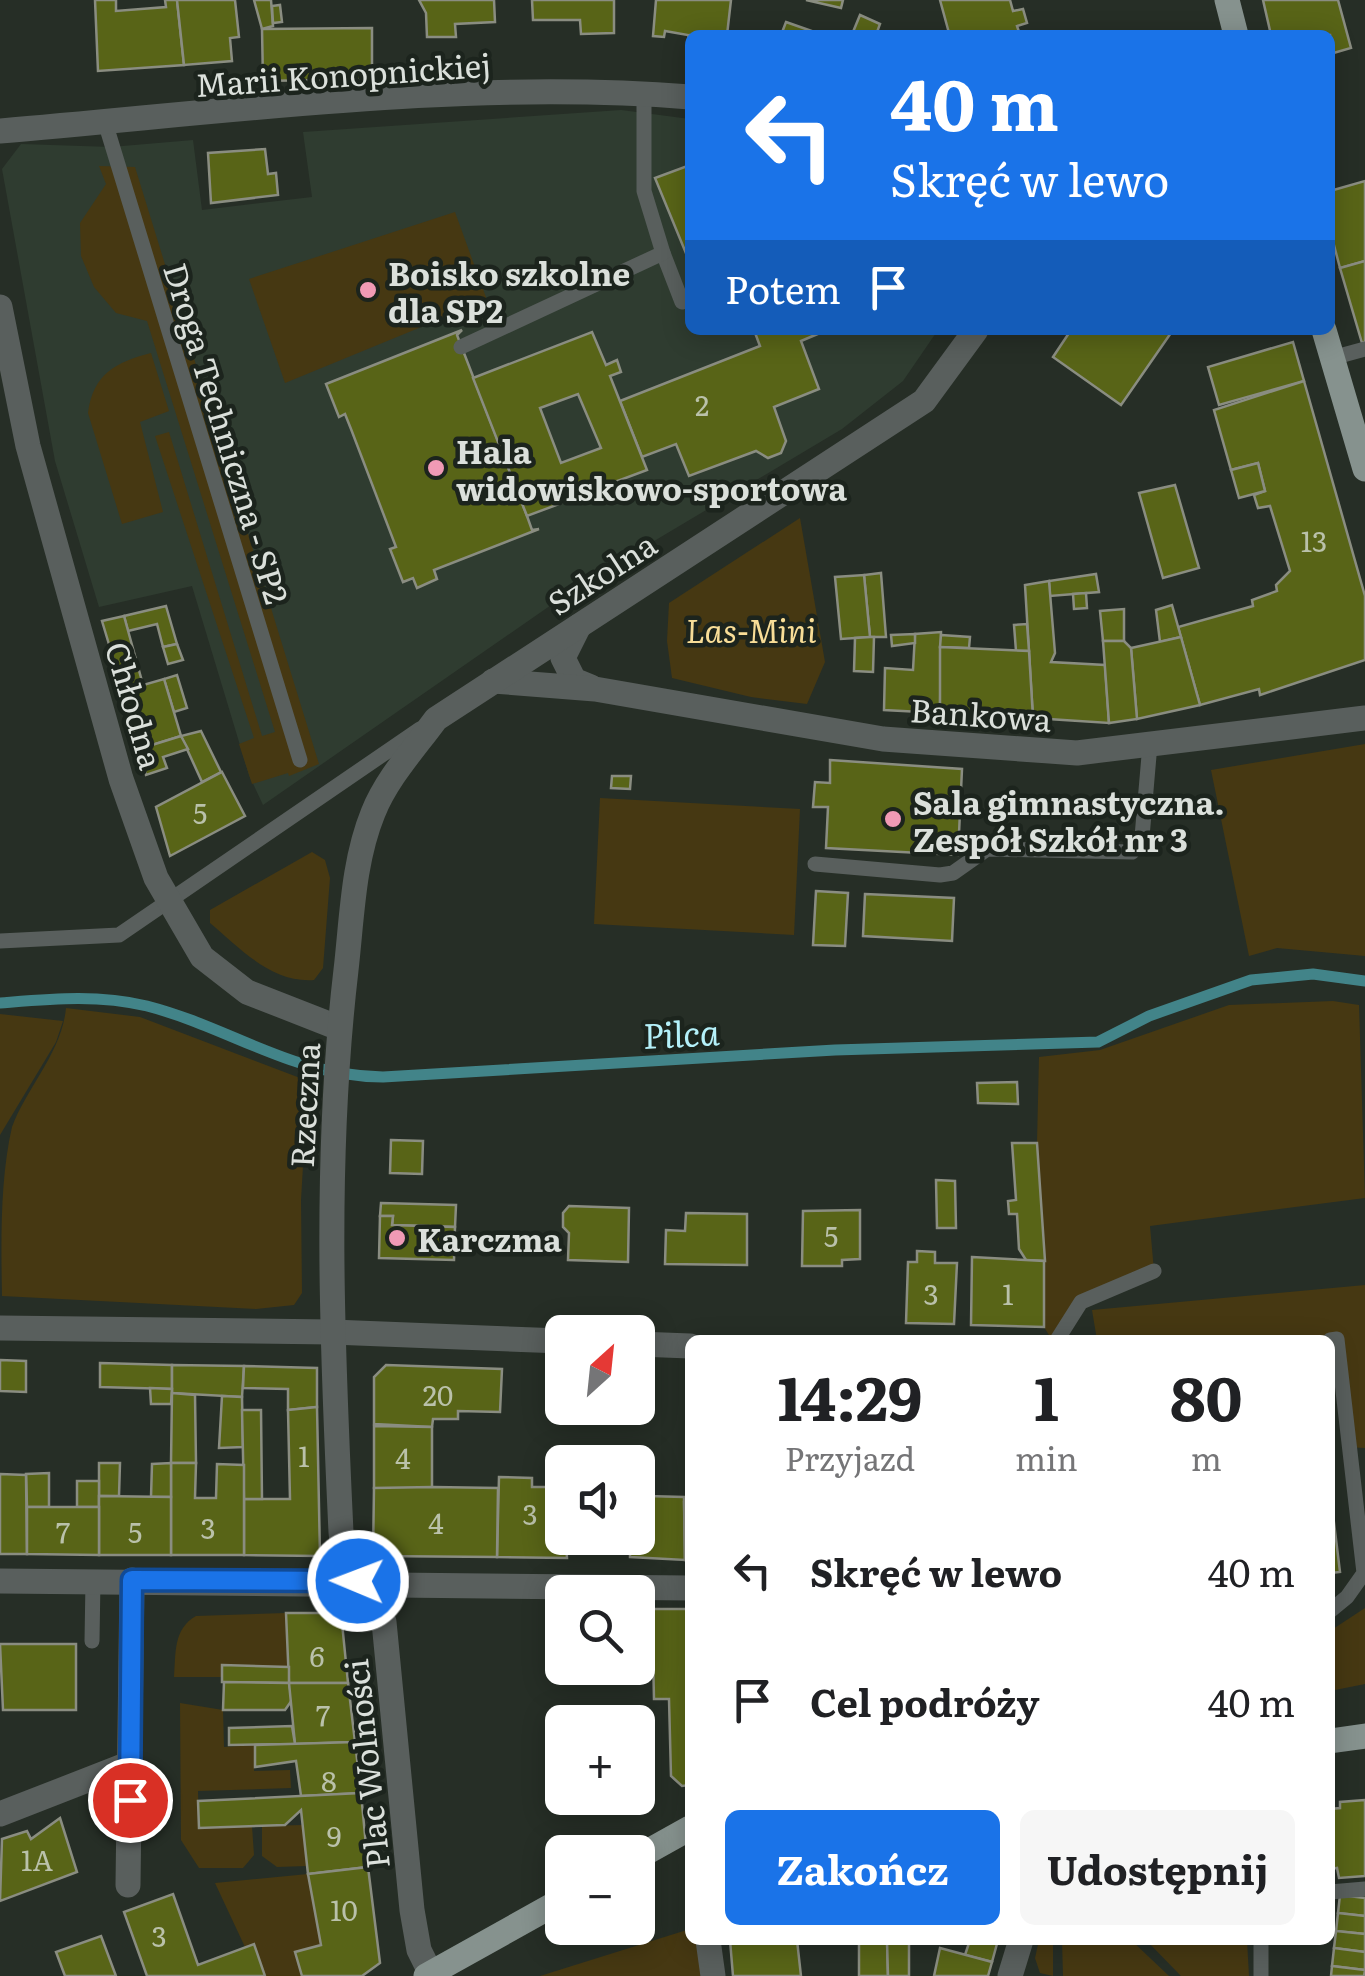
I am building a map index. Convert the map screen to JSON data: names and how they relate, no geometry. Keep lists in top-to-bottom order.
{
  "streets": {
    "street": [
      "Marii Konopnickiej",
      "Szkolna",
      "Chłodna",
      "Bankowa",
      "Rzeczna",
      "Plac Wolności"
    ],
    "lane": ["Droga Techniczna - SP2"]
  },
  "crossings": [
    ["Marii Konopnickiej", "Droga Techniczna - SP2"],
    ["Szkolna", "Bankowa"],
    ["Szkolna", "Rzeczna"],
    ["Chłodna", "Rzeczna"],
    ["Bankowa", "Rzeczna"],
    ["Rzeczna", "Plac Wolności"]
  ],
  "water": ["Pilca"],
  "parks": ["Las-Mini"],
  "places": [
    "Boisko szkolne dla SP2",
    "Hala widowiskowo-sportowa",
    "Sala gimnastyczna. Zespół Szkół nr 3",
    "Karczma"
  ],
  "house_numbers": [
    "2",
    "13",
    "5",
    "5",
    "3",
    "1",
    "20",
    "1",
    "4",
    "3",
    "4",
    "3",
    "7",
    "5",
    "6",
    "7",
    "8",
    "9",
    "1A",
    "10",
    "3"
  ],
  "north": "top right",
  "page": {
    "turn": ["40 m", "Skręć w lewo"],
    "then": "Potem",
    "map_buttons": ["+", "−"],
    "eta": [
      "14:29",
      "Przyjazd",
      "1",
      "min",
      "80",
      "m"
    ],
    "list": [
      {
        "name": "Skręć w lewo",
        "value": "40 m"
      },
      {
        "name": "Cel podróży",
        "value": "40 m"
      }
    ],
    "buttons": ["Zakończ", "Udostępnij"]
  }
}
